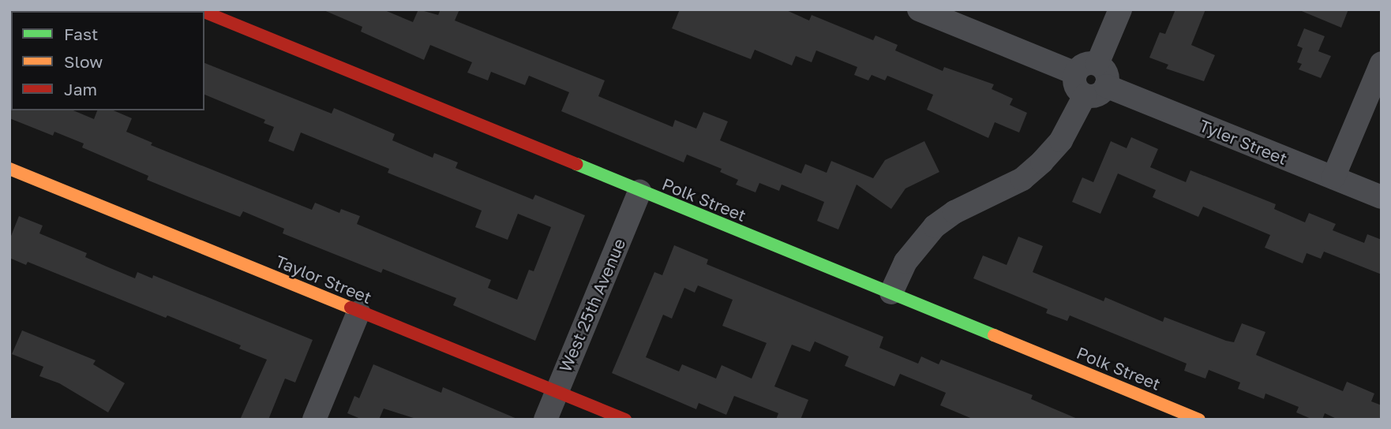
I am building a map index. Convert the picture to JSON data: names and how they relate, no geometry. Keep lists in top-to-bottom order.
{
  "streets": {
    "street": [
      "Tyler Street",
      "Polk Street",
      "Taylor Street",
      "West 25th Avenue"
    ]
  },
  "crossings": [
    ["Polk Street", "West 25th Avenue"],
    ["Taylor Street", "West 25th Avenue"]
  ],
  "legend": ["Fast", "Slow", "Jam"]
}
